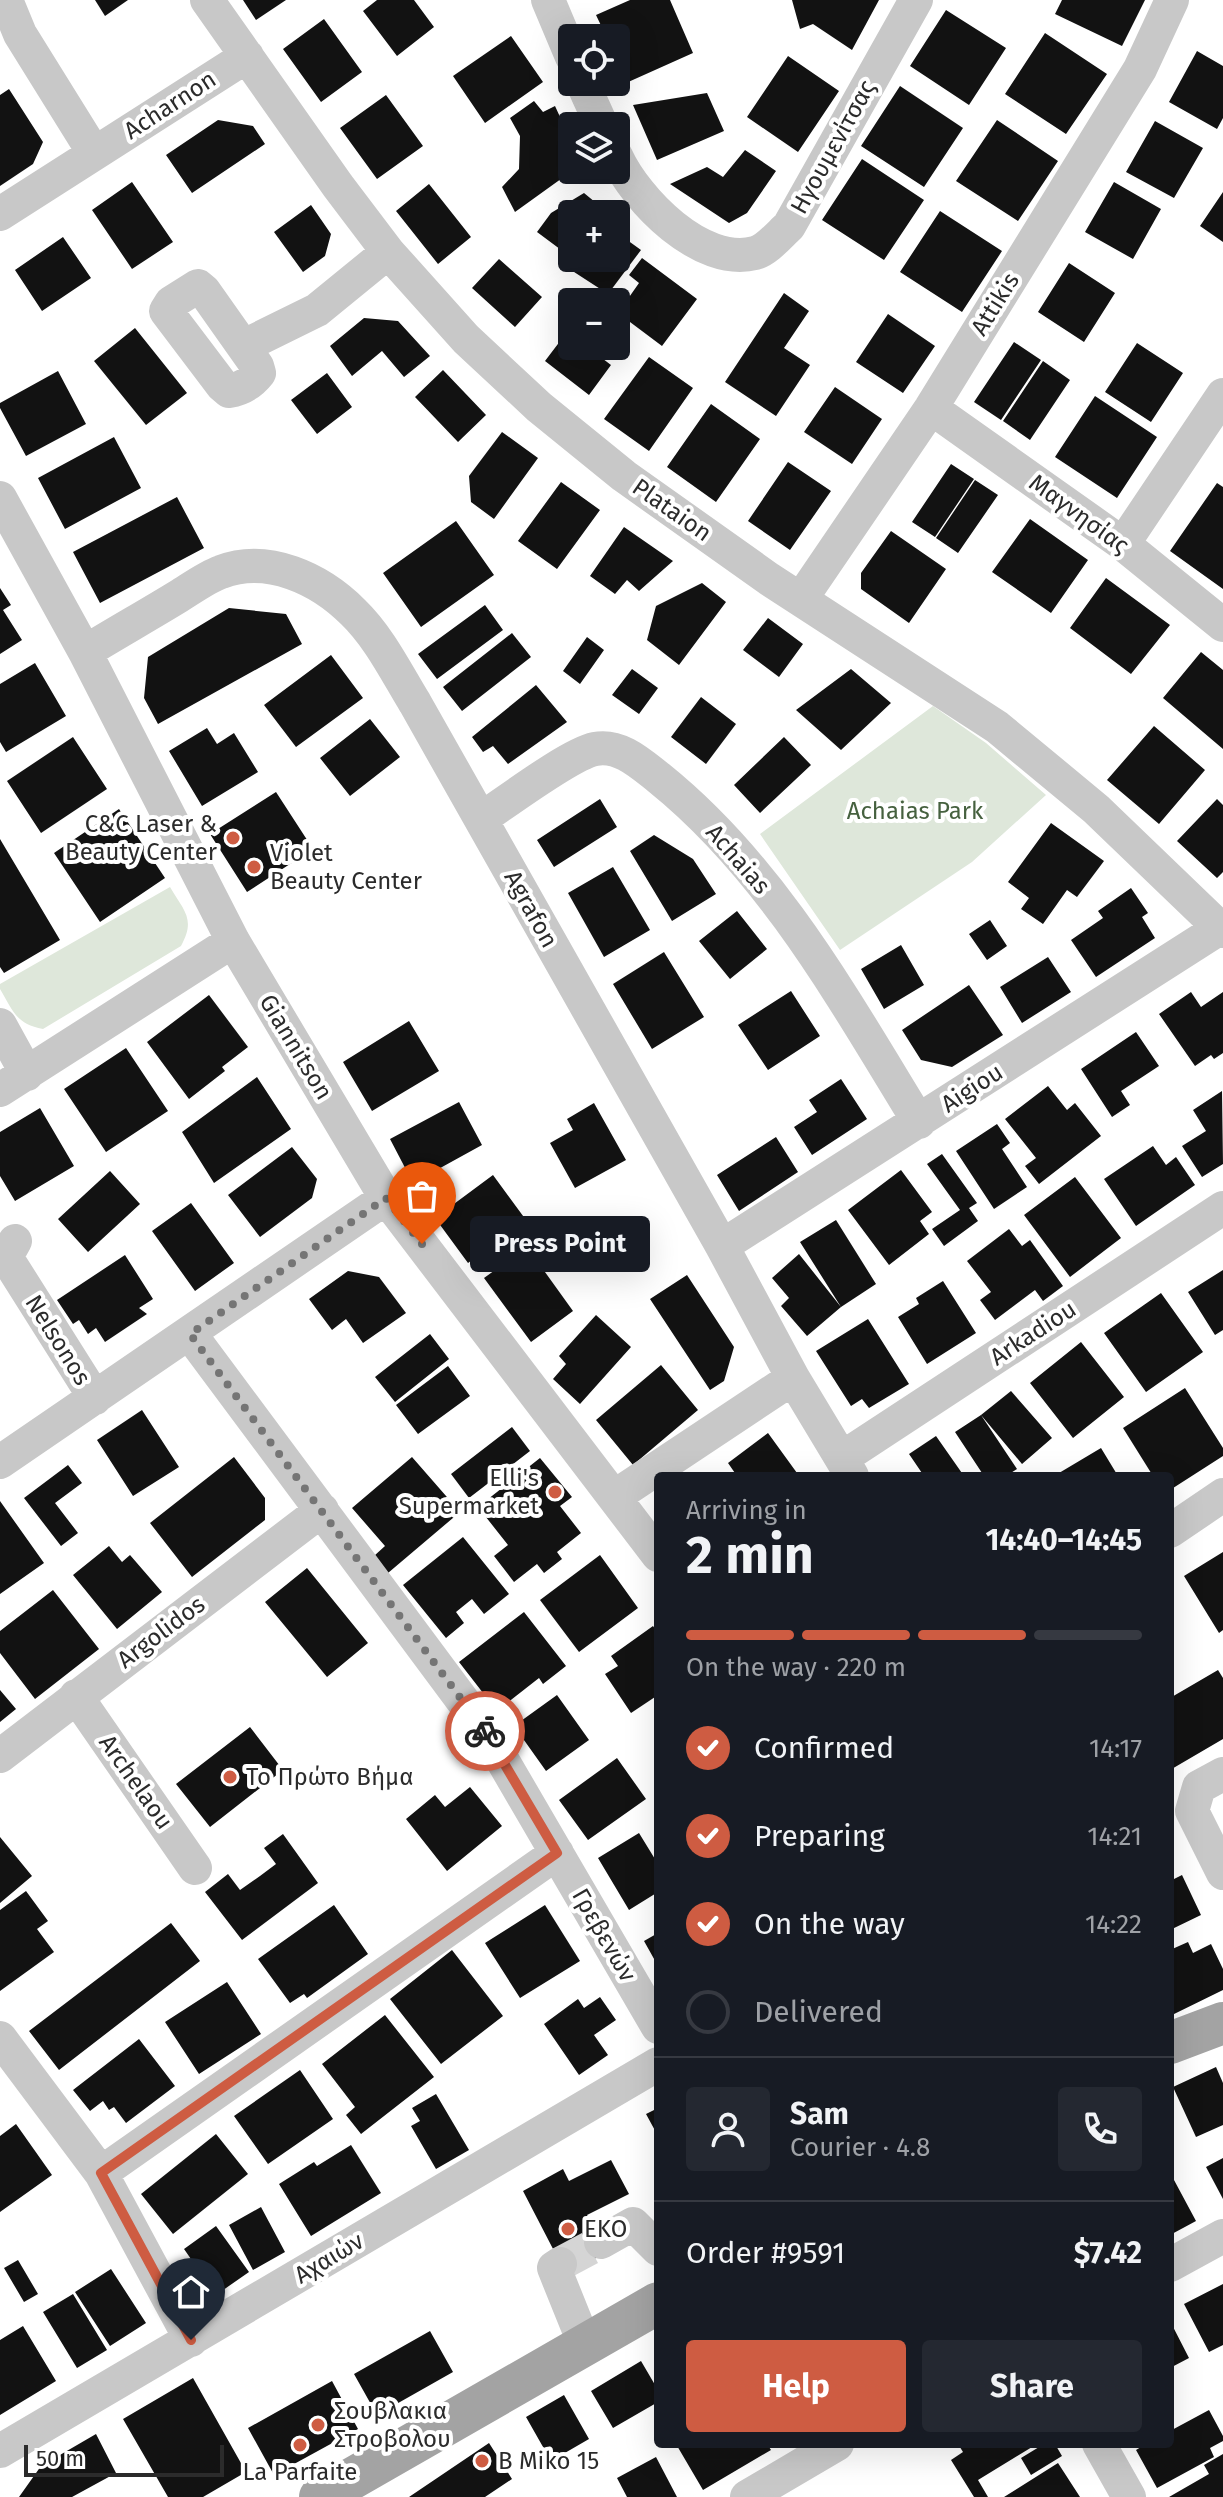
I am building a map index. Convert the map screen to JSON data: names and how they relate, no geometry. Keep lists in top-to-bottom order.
{
  "streets": {
    "street": [
      "Acharnon",
      "Ηγουμενίτσας",
      "Attikis",
      "Plataion",
      "Μαγνησίας",
      "Achaias",
      "Agrafon",
      "Giannitson",
      "Aigiou",
      "Arkadiou",
      "Nelsonos",
      "Argolidos",
      "Archelaou",
      "Γρεβενών",
      "Αχαιών"
    ]
  },
  "crossings": [
    ["Acharnon", "Plataion"],
    ["Attikis", "Plataion"],
    ["Attikis", "Μαγνησίας"],
    ["Plataion", "Aigiou"],
    ["Achaias", "Agrafon"],
    ["Achaias", "Aigiou"],
    ["Agrafon", "Giannitson"],
    ["Agrafon", "Aigiou"],
    ["Agrafon", "Arkadiou"],
    ["Giannitson", "Nelsonos"],
    ["Nelsonos", "Γρεβενών"],
    ["Argolidos", "Archelaou"],
    ["Argolidos", "Γρεβενών"]
  ],
  "parks": ["Achaias Park"],
  "places": [
    "C&C Laser & Beauty Center",
    "Violet Beauty Center",
    "Press Point",
    "Elli's Supermarket",
    "Το Πρώτο Βήμα",
    "EKO",
    "Σουβλακια Στροβολου",
    "La Parfaite",
    "B Miko 15"
  ],
  "scale_bar": "50 m",
  "page": {
    "map_buttons": ["+", "−"],
    "bubble": "Press Point",
    "heading": ["2 min", "Arriving in", "14:40–14:45"],
    "panel": [
      "Sam",
      "Courier · 4.8",
      "Order #9591",
      "$7.42"
    ],
    "bar": "On the way · 220 m",
    "list": [
      ["Confirmed", "14:17"],
      ["Preparing", "14:21"],
      ["On the way", "14:22"],
      "Delivered"
    ],
    "buttons": ["Help", "Share"],
    "scale": "50 m"
  }
}
